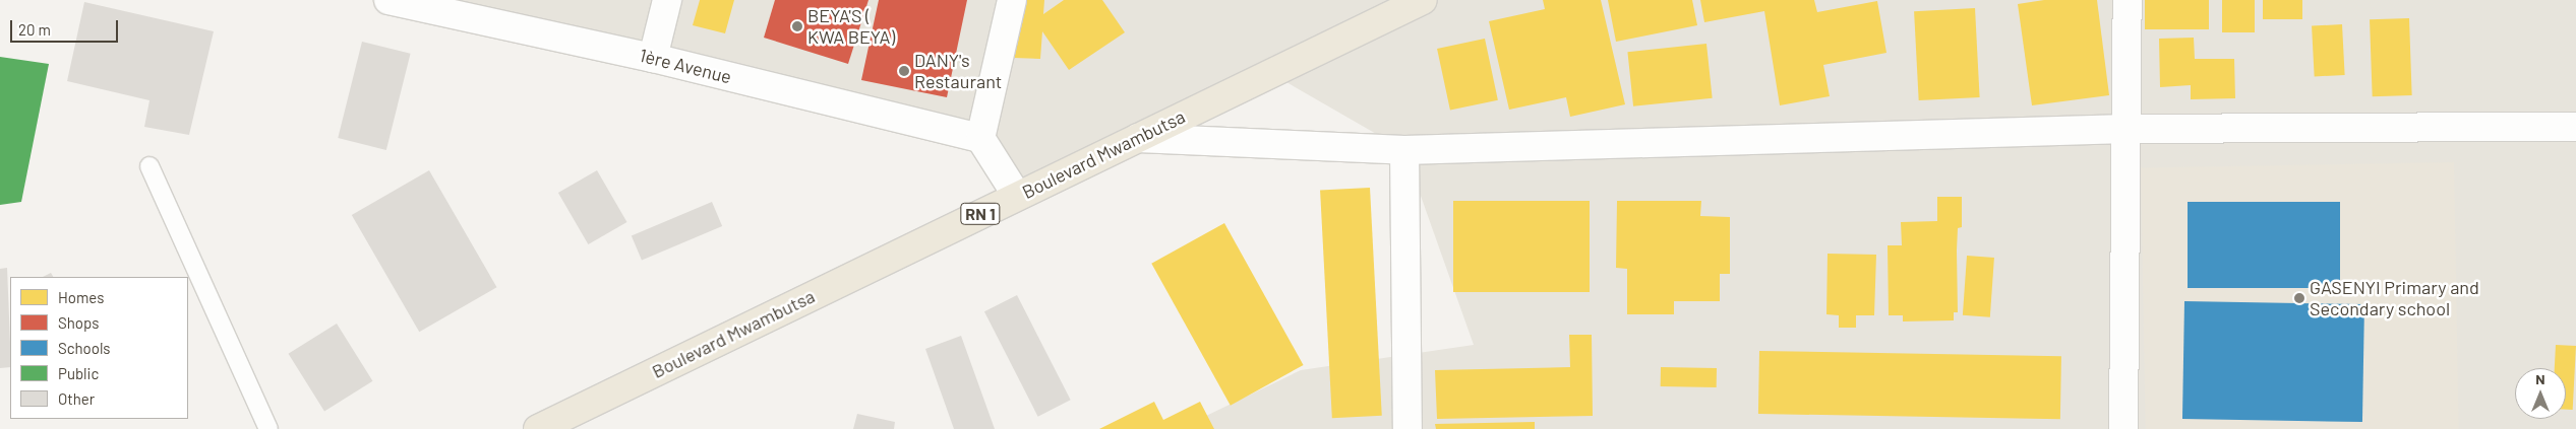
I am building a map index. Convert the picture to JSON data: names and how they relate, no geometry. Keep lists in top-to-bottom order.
{
  "streets": {
    "highway": ["Boulevard Mwambutsa", "RN 1"],
    "street": ["1ère Avenue"]
  },
  "places": ["BEYA'S ( KWA BEYA)", "DANY's Restaurant", "GASENYI Primary and Secondary school"],
  "legend": [
    "Homes",
    "Shops",
    "Schools",
    "Public",
    "Other"
  ],
  "scale_bar": "20 m",
  "north": "top"
}
